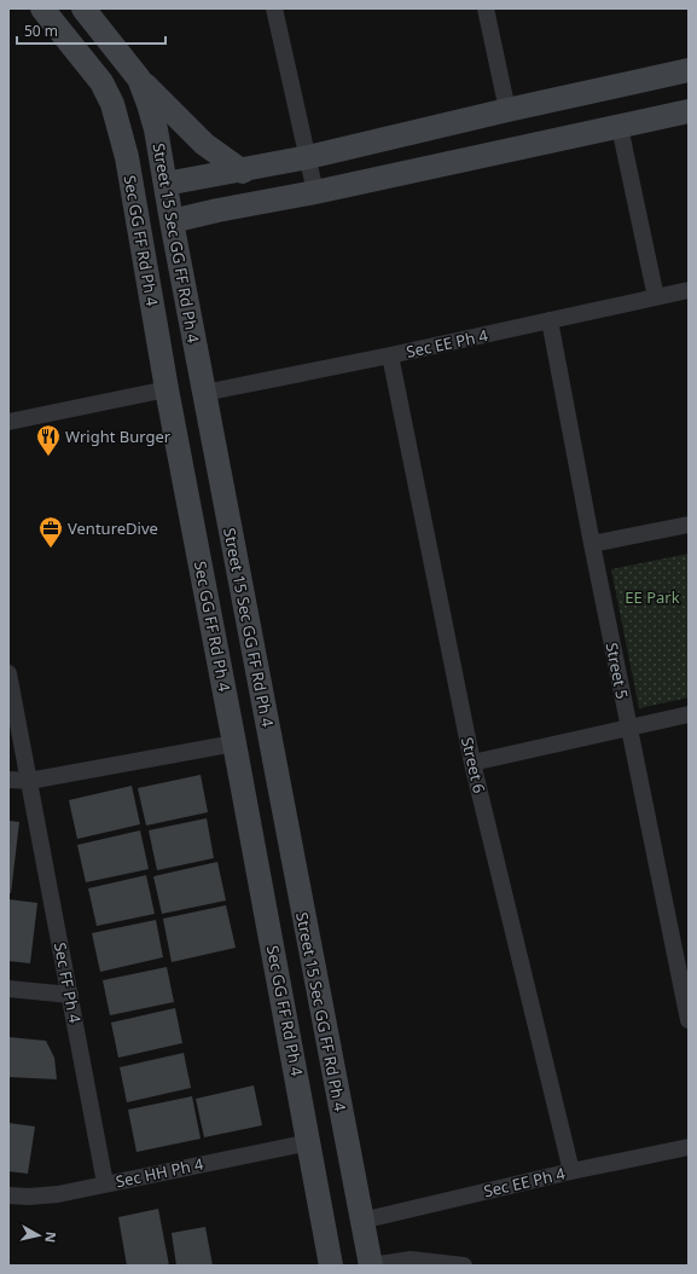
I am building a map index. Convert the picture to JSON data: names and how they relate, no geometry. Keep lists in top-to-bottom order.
{
  "streets": {
    "main road": ["Sec GG FF Rd Ph 4", "Street 15 Sec GG FF Rd Ph 4"],
    "street": [
      "Sec EE Ph 4",
      "Street 5",
      "Street 6",
      "Sec FF Ph 4",
      "Sec HH Ph 4"
    ]
  },
  "crossings": [
    ["Sec GG FF Rd Ph 4", "Sec HH Ph 4"],
    ["Street 15 Sec GG FF Rd Ph 4", "Sec EE Ph 4"],
    ["Sec EE Ph 4", "Street 5"],
    ["Sec EE Ph 4", "Street 6"],
    ["Sec FF Ph 4", "Sec HH Ph 4"]
  ],
  "parks": ["EE Park"],
  "places": {
    "restaurant": ["Wright Burger"],
    "office": ["VentureDive"]
  },
  "scale_bar": "50 m",
  "north": "right"
}
